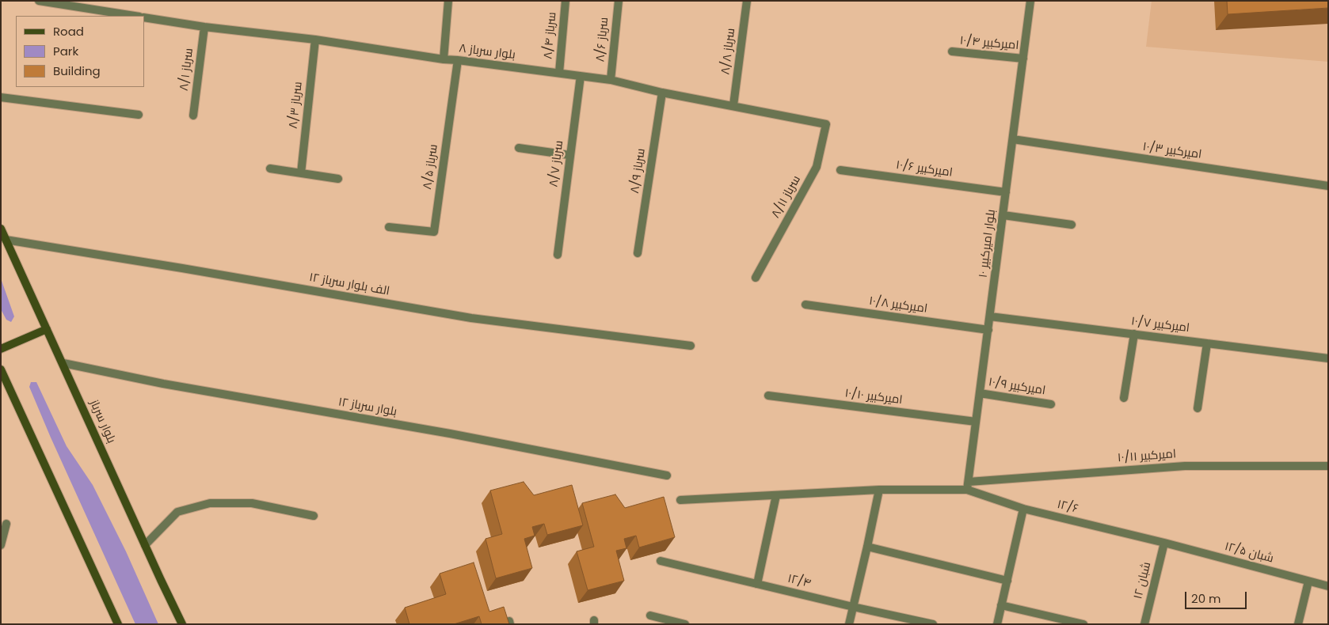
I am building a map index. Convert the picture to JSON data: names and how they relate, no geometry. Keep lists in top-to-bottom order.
{
  "streets": {
    "main road": ["بلوار سرباز"],
    "street": [
      "۸/۴ سرباز",
      "۸/۶ سرباز",
      "۱۰/۴ امیرکبیر",
      "۸/۸ سرباز",
      "۸ بلوار سرباز",
      "۸/۱ سرباز",
      "۸/۳ سرباز",
      "۱۰/۳ امیرکبیر",
      "۸/۷ سرباز",
      "۸/۵ سرباز",
      "۱۰/۶ امیرکبیر",
      "۸/۹ سرباز",
      "۸/۱۱ سرباز",
      "۱۰ بلوار امیرکبیر",
      "۱۲ الف بلوار سرباز",
      "۱۰/۸ امیرکبیر",
      "۱۰/۷ امیرکبیر",
      "۱۰/۹ امیرکبیر",
      "۱۰/۱۰ امیرکبیر",
      "۱۲ بلوار سرباز",
      "۱۰/۱۱ امیرکبیر",
      "۱۲/۶",
      "۱۲/۵ شبان",
      "۱۲ شبان",
      "۱۲/۴"
    ]
  },
  "crossings": [
    ["۸/۴ سرباز", "۸ بلوار سرباز"],
    ["۸/۶ سرباز", "۸ بلوار سرباز"],
    ["۱۰/۴ امیرکبیر", "۱۰ بلوار امیرکبیر"],
    ["۸/۸ سرباز", "۸ بلوار سرباز"],
    ["۸ بلوار سرباز", "۸/۱ سرباز"],
    ["۸ بلوار سرباز", "۸/۳ سرباز"],
    ["۸ بلوار سرباز", "۸/۷ سرباز"],
    ["۸ بلوار سرباز", "۸/۵ سرباز"],
    ["۸ بلوار سرباز", "۸/۹ سرباز"],
    ["۸ بلوار سرباز", "۸/۱۱ سرباز"],
    ["۱۰/۳ امیرکبیر", "۱۰ بلوار امیرکبیر"],
    ["۱۰/۶ امیرکبیر", "۱۰ بلوار امیرکبیر"],
    ["۱۰ بلوار امیرکبیر", "۱۰/۸ امیرکبیر"],
    ["۱۰ بلوار امیرکبیر", "۱۰/۷ امیرکبیر"],
    ["۱۰ بلوار امیرکبیر", "۱۰/۹ امیرکبیر"],
    ["۱۰ بلوار امیرکبیر", "۱۰/۱۰ امیرکبیر"],
    ["۱۰ بلوار امیرکبیر", "۱۰/۱۱ امیرکبیر"],
    ["۱۰ بلوار امیرکبیر", "۱۲/۶"],
    ["۱۲ الف بلوار سرباز", "بلوار سرباز"],
    ["۱۲ بلوار سرباز", "بلوار سرباز"],
    ["۱۰/۱۱ امیرکبیر", "۱۲/۶"],
    ["۱۲/۶", "۱۲/۵ شبان"],
    ["۱۲/۶", "۱۲ شبان"],
    ["۱۲/۵ شبان", "۱۲ شبان"]
  ],
  "legend": ["Road", "Park", "Building"],
  "scale_bar": "20 m"
}
